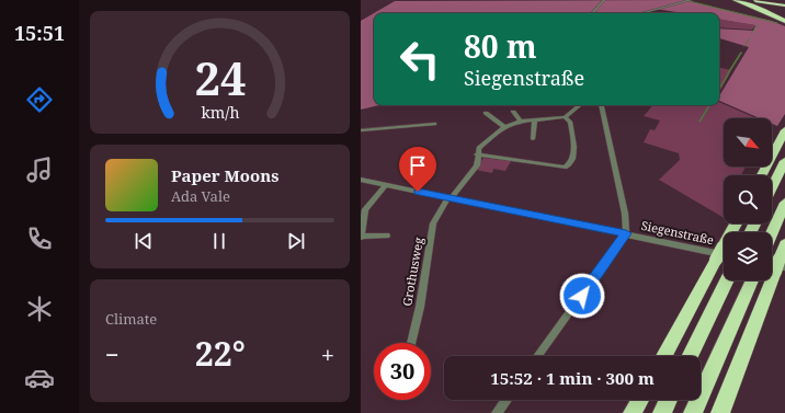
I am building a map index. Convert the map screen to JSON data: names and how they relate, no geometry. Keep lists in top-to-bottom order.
{
  "streets": {
    "street": ["Siegenstraße", "Grothusweg"]
  },
  "crossings": [
    ["Siegenstraße", "Grothusweg"]
  ],
  "north": "bottom right",
  "page": {
    "tabs": "15:51",
    "turn": ["80 m", "Siegenstraße"],
    "song": ["Paper Moons", "Ada Vale"],
    "tile": "Climate",
    "heat": ["−", "22°", "+"],
    "limit": "30",
    "trip": "15:52 · 1 min · 300 m",
    "gauge": ["24", "km/h"]
  }
}
